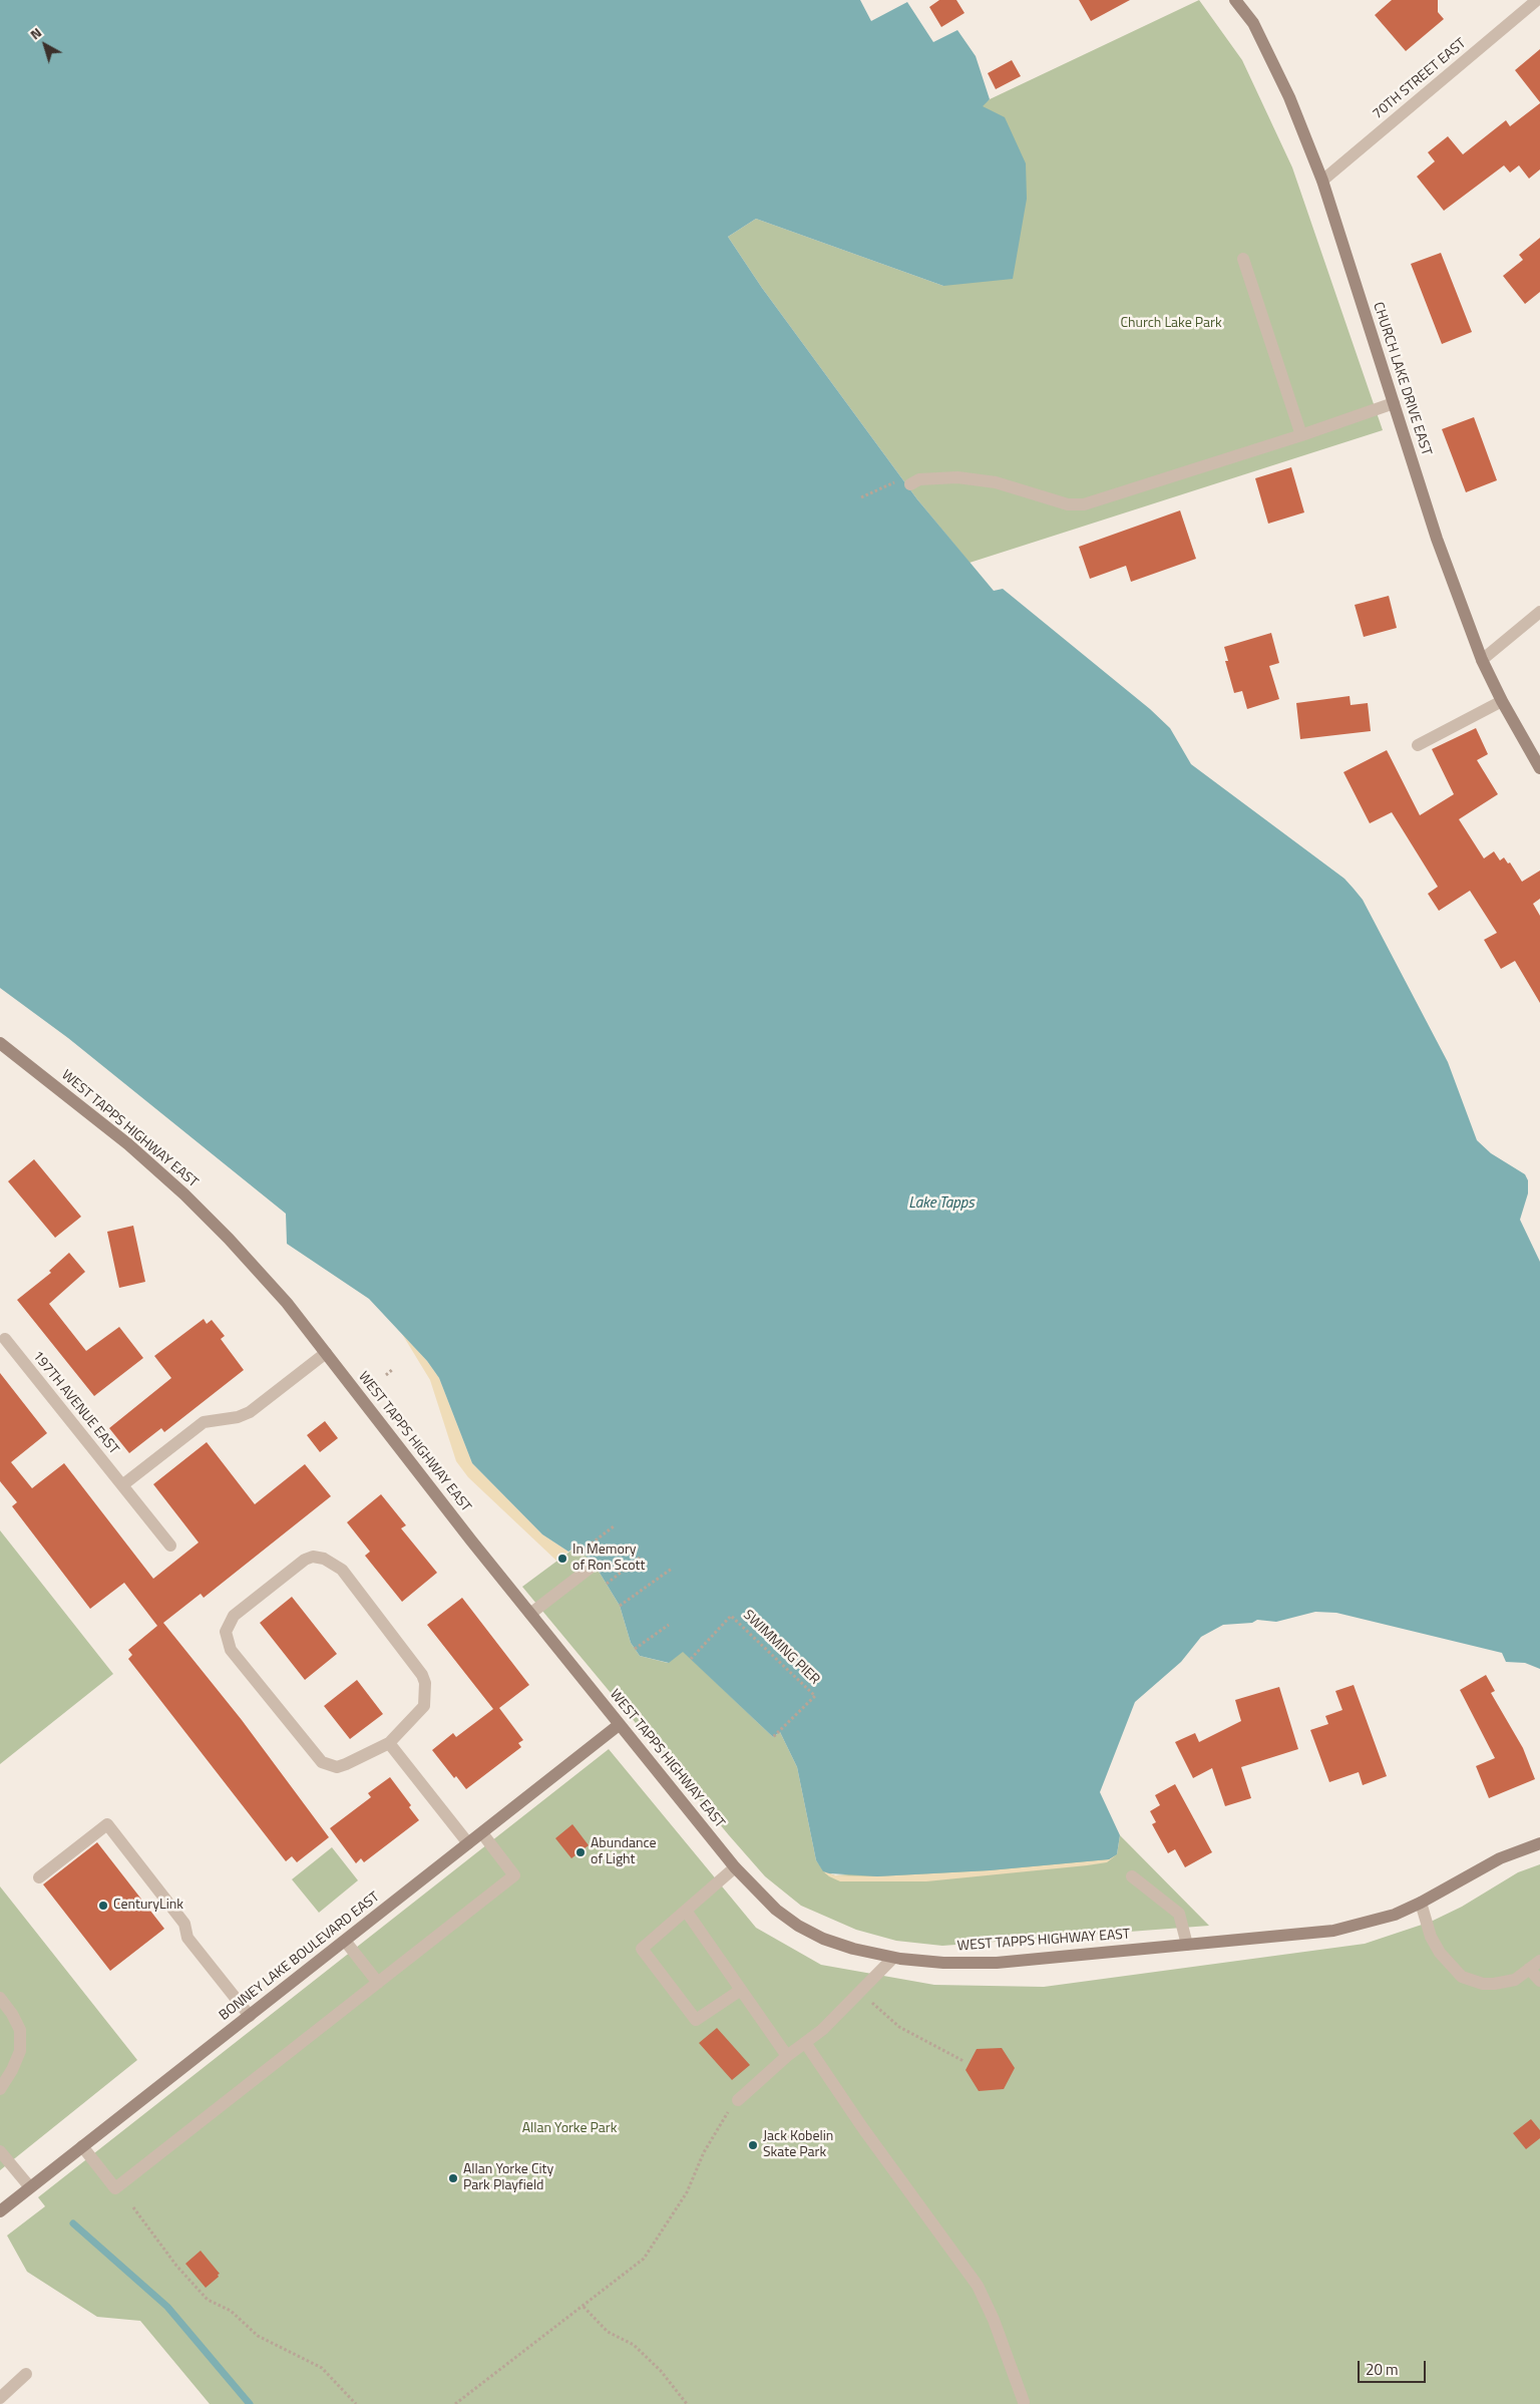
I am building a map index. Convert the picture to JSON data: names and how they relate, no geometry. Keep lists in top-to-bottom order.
{
  "streets": {
    "street": [
      "70TH STREET EAST",
      "CHURCH LAKE DRIVE EAST",
      "WEST TAPPS HIGHWAY EAST",
      "197TH AVENUE EAST",
      "BONNEY LAKE BOULEVARD EAST"
    ],
    "path": ["SWIMMING PIER"]
  },
  "crossings": [
    ["70TH STREET EAST", "CHURCH LAKE DRIVE EAST"],
    ["WEST TAPPS HIGHWAY EAST", "BONNEY LAKE BOULEVARD EAST"]
  ],
  "water": ["Lake Tapps"],
  "parks": ["Church Lake Park", "Allan Yorke Park"],
  "places": [
    "In Memory of Ron Scott",
    "Abundance of Light",
    "CenturyLink",
    "Jack Kobelin Skate Park",
    "Allan Yorke City Park Playfield"
  ],
  "scale_bar": "20 m",
  "north": "top left"
}
